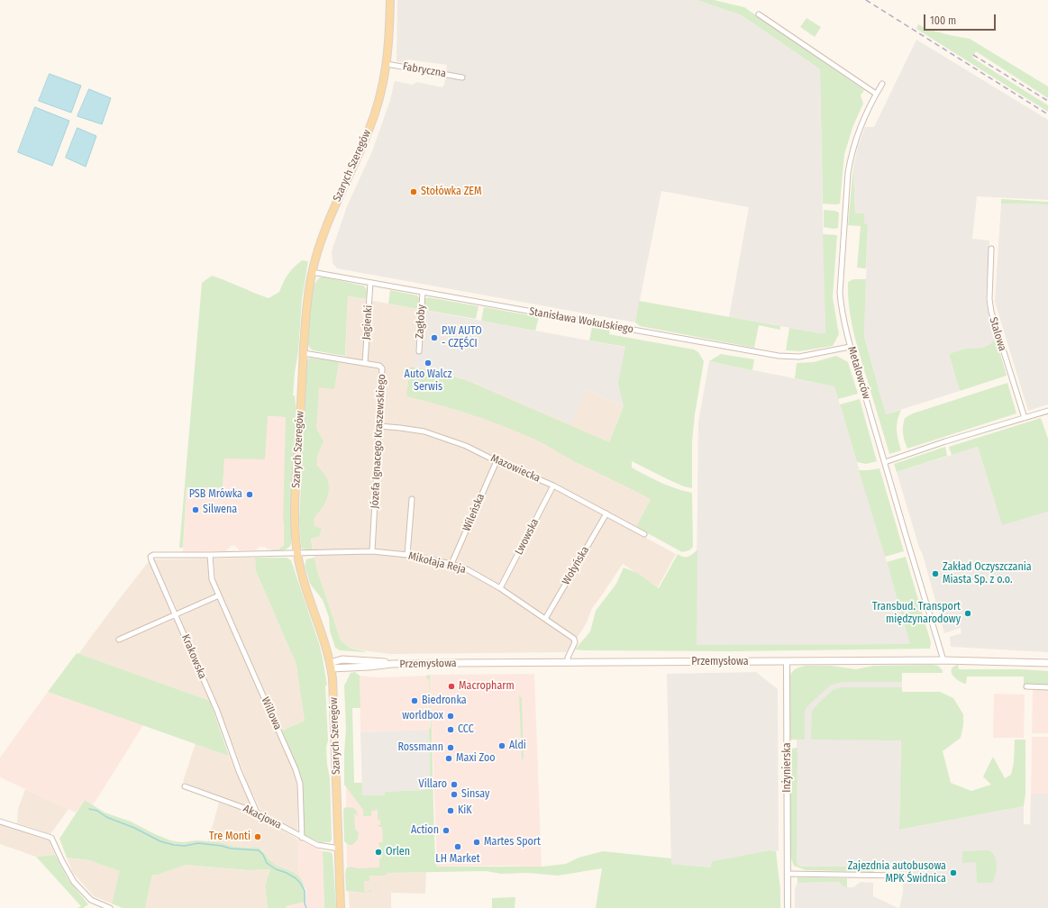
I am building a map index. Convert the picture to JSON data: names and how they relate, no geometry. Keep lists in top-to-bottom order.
{
  "streets": {
    "main road": ["Szarych Szeregów", "Przemysłowa"],
    "street": [
      "Fabryczna",
      "Stanisława Wokulskiego",
      "Zagłoby",
      "Jagienki",
      "Stalowa",
      "Metalowców",
      "Józefa Ignacego Kraszewskiego",
      "Mazowiecka",
      "Wileńska",
      "Lwowska",
      "Mikołaja Reja",
      "Wołyńska",
      "Krakowska",
      "Willowa",
      "Inżynierska",
      "Akacjowa"
    ]
  },
  "crossings": [
    ["Fabryczna", "Szarych Szeregów"],
    ["Szarych Szeregów", "Stanisława Wokulskiego"],
    ["Szarych Szeregów", "Józefa Ignacego Kraszewskiego"],
    ["Szarych Szeregów", "Mikołaja Reja"],
    ["Szarych Szeregów", "Krakowska"],
    ["Szarych Szeregów", "Przemysłowa"],
    ["Szarych Szeregów", "Akacjowa"],
    ["Stanisława Wokulskiego", "Zagłoby"],
    ["Stanisława Wokulskiego", "Jagienki"],
    ["Stanisława Wokulskiego", "Metalowców"],
    ["Jagienki", "Józefa Ignacego Kraszewskiego"],
    ["Metalowców", "Przemysłowa"],
    ["Józefa Ignacego Kraszewskiego", "Mazowiecka"],
    ["Józefa Ignacego Kraszewskiego", "Mikołaja Reja"],
    ["Mazowiecka", "Wileńska"],
    ["Mazowiecka", "Lwowska"],
    ["Mazowiecka", "Wołyńska"],
    ["Wileńska", "Mikołaja Reja"],
    ["Lwowska", "Mikołaja Reja"],
    ["Mikołaja Reja", "Wołyńska"],
    ["Mikołaja Reja", "Krakowska"],
    ["Mikołaja Reja", "Przemysłowa"],
    ["Krakowska", "Willowa"],
    ["Krakowska", "Akacjowa"],
    ["Przemysłowa", "Inżynierska"],
    ["Willowa", "Akacjowa"]
  ],
  "places": [
    "Stołówka ZEM",
    "P.W AUTO - CZĘŚCI",
    "Auto Walcz Serwis",
    "PSB Mrówka",
    "Silwena",
    "Zakład Oczyszczania Miasta Sp. z o.o.",
    "Transbud. Transport międzynarodowy",
    "Macropharm",
    "Biedronka",
    "worldbox",
    "CCC",
    "Aldi",
    "Rossmann",
    "Maxi Zoo",
    "Villaro",
    "Sinsay",
    "KiK",
    "Action",
    "Tre Monti",
    "Martes Sport",
    "LH Market",
    "Orlen",
    "Zajezdnia autobusowa MPK Świdnica"
  ],
  "scale_bar": "100 m"
}
